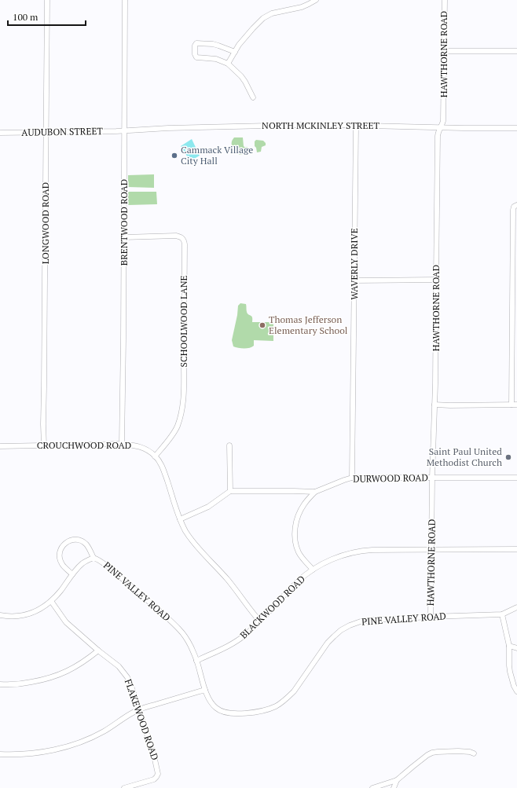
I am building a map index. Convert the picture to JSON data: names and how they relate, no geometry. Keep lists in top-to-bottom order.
{
  "streets": {
    "street": [
      "HAWTHORNE ROAD",
      "NORTH MCKINLEY STREET",
      "AUDUBON STREET",
      "BRENTWOOD ROAD",
      "LONGWOOD ROAD",
      "WAVERLY DRIVE",
      "SCHOOLWOOD LANE",
      "CROUCHWOOD ROAD",
      "DURWOOD ROAD",
      "PINE VALLEY ROAD",
      "BLACKWOOD ROAD",
      "FLAKEWOOD ROAD"
    ]
  },
  "crossings": [
    ["HAWTHORNE ROAD", "NORTH MCKINLEY STREET"],
    ["HAWTHORNE ROAD", "DURWOOD ROAD"],
    ["HAWTHORNE ROAD", "PINE VALLEY ROAD"],
    ["HAWTHORNE ROAD", "BLACKWOOD ROAD"],
    ["NORTH MCKINLEY STREET", "AUDUBON STREET"],
    ["NORTH MCKINLEY STREET", "BRENTWOOD ROAD"],
    ["NORTH MCKINLEY STREET", "WAVERLY DRIVE"],
    ["AUDUBON STREET", "BRENTWOOD ROAD"],
    ["AUDUBON STREET", "LONGWOOD ROAD"],
    ["BRENTWOOD ROAD", "SCHOOLWOOD LANE"],
    ["BRENTWOOD ROAD", "CROUCHWOOD ROAD"],
    ["LONGWOOD ROAD", "CROUCHWOOD ROAD"],
    ["WAVERLY DRIVE", "DURWOOD ROAD"],
    ["SCHOOLWOOD LANE", "CROUCHWOOD ROAD"],
    ["CROUCHWOOD ROAD", "BLACKWOOD ROAD"],
    ["PINE VALLEY ROAD", "BLACKWOOD ROAD"],
    ["PINE VALLEY ROAD", "FLAKEWOOD ROAD"]
  ],
  "places": ["Cammack Village City Hall", "Thomas Jefferson Elementary School", "Saint Paul United Methodist Church"],
  "scale_bar": "100 m"
}
